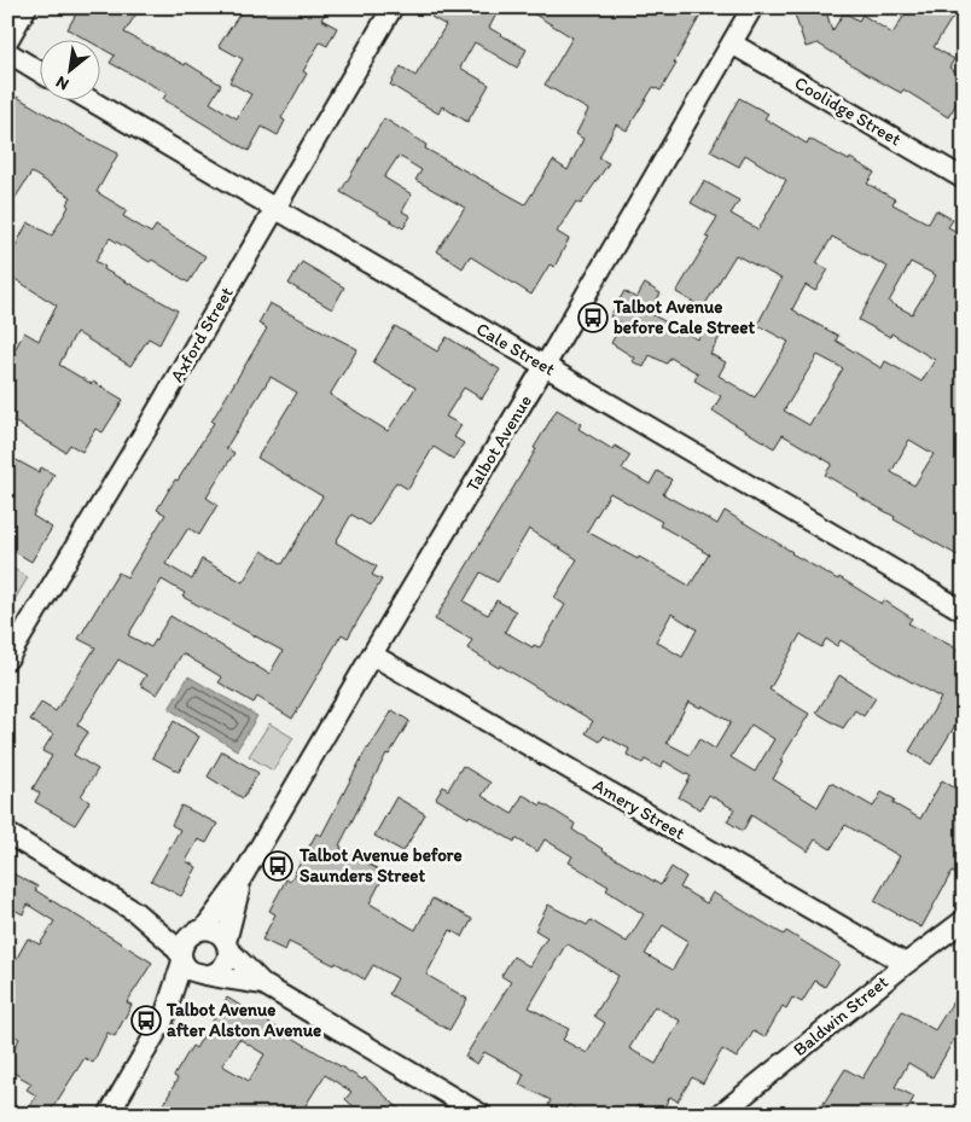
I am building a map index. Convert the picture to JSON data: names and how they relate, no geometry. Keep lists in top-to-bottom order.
{
  "streets": {
    "street": [
      "Coolidge Street",
      "Axford Street",
      "Cale Street",
      "Talbot Avenue",
      "Amery Street",
      "Baldwin Street"
    ]
  },
  "crossings": [
    ["Coolidge Street", "Talbot Avenue"],
    ["Axford Street", "Cale Street"],
    ["Cale Street", "Talbot Avenue"],
    ["Talbot Avenue", "Amery Street"],
    ["Amery Street", "Baldwin Street"]
  ],
  "places": {
    "bus stop": ["Talbot Avenue before Cale Street", "Talbot Avenue before Saunders Street", "Talbot Avenue after Alston Avenue"]
  },
  "north": "bottom left"
}
